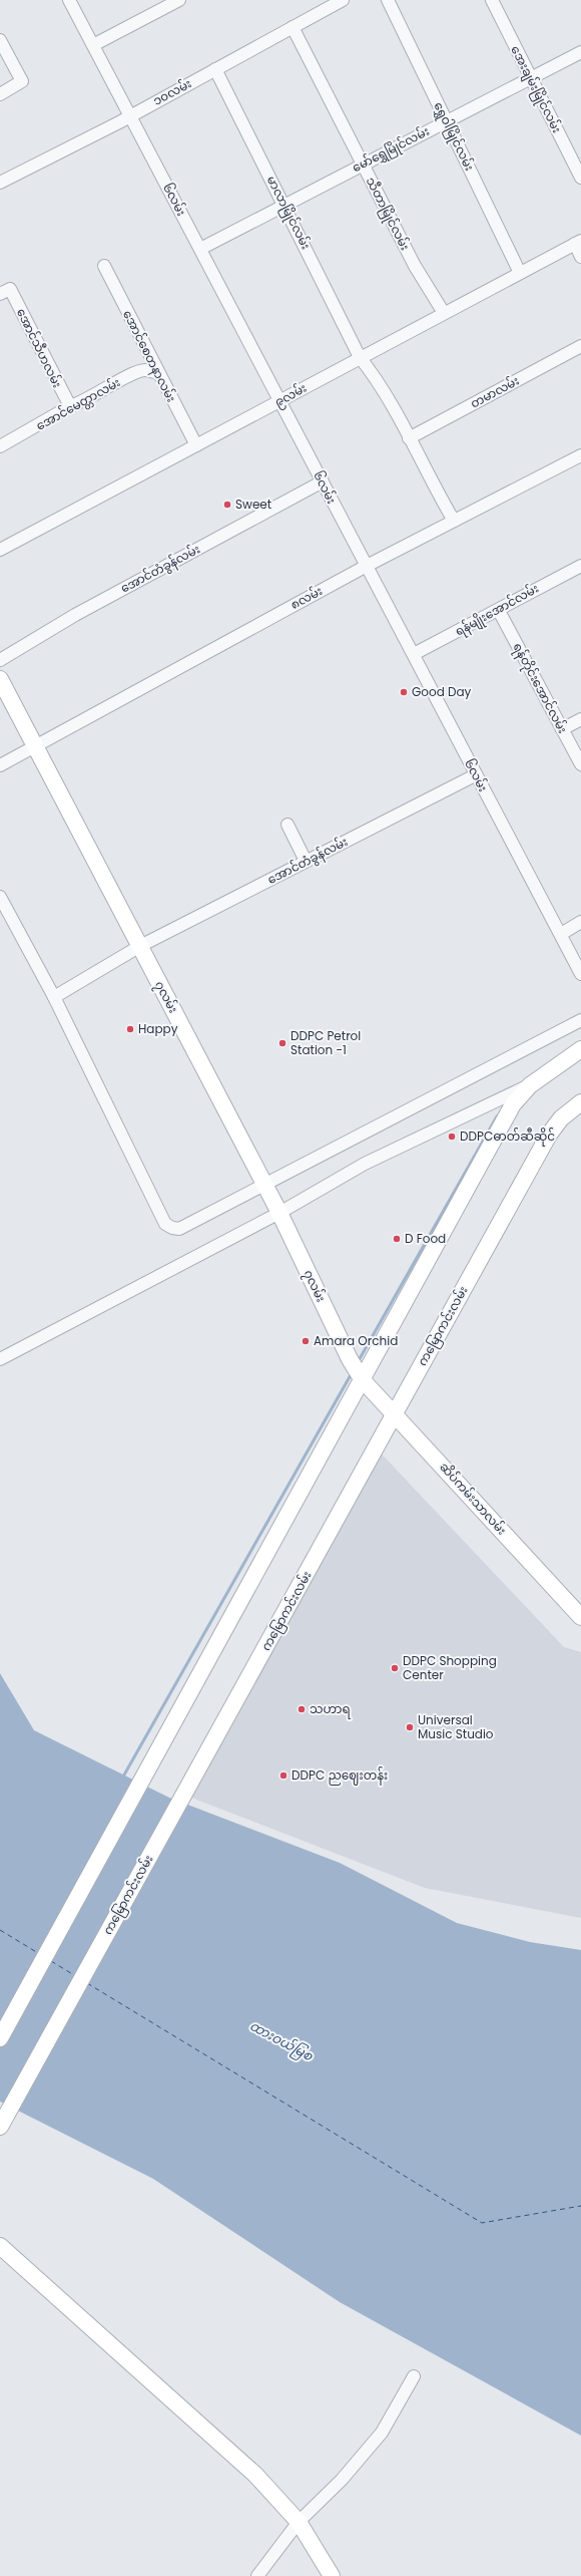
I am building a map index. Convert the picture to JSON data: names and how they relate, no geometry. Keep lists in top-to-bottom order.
{
  "streets": {
    "main road": ["၇လမ်း", "ကမြောကင်းလမ်း", "ဆိပ်ကမ်းသာလမ်း"],
    "street": [
      "အေးချမ်းမြိုင်လမ်း",
      "၁၀လမ်း",
      "ရွှေဝါမြိုင်လမ်း",
      "မော်ရွှေမြိုင်လမ်း",
      "၆လမ်း",
      "မာလာမြိုင်လမ်း",
      "သီတာမြိုင်လမ်း",
      "အောင်သီဟလမ်း",
      "အောင်စေတနာလမ်း",
      "တမာလမ်း",
      "၉လမ်း",
      "အောင်မေတ္တာလမ်း",
      "အောင်တံခွန်လမ်း",
      "၈လမ်း",
      "ရန်မျိုးအောင်လမ်း",
      "ရန်တိုင်းအောင်လမ်း"
    ]
  },
  "crossings": [
    ["အေးချမ်းမြိုင်လမ်း", "မော်ရွှေမြိုင်လမ်း"],
    ["၁၀လမ်း", "၆လမ်း"],
    ["၁၀လမ်း", "မာလာမြိုင်လမ်း"],
    ["၁၀လမ်း", "သီတာမြိုင်လမ်း"],
    ["ရွှေဝါမြိုင်လမ်း", "မော်ရွှေမြိုင်လမ်း"],
    ["ရွှေဝါမြိုင်လမ်း", "၉လမ်း"],
    ["မော်ရွှေမြိုင်လမ်း", "၆လမ်း"],
    ["မော်ရွှေမြိုင်လမ်း", "မာလာမြိုင်လမ်း"],
    ["မော်ရွှေမြိုင်လမ်း", "သီတာမြိုင်လမ်း"],
    ["၆လမ်း", "၉လမ်း"],
    ["၆လမ်း", "အောင်တံခွန်လမ်း"],
    ["၆လမ်း", "၈လမ်း"],
    ["၆လမ်း", "ရန်မျိုးအောင်လမ်း"],
    ["မာလာမြိုင်လမ်း", "တမာလမ်း"],
    ["မာလာမြိုင်လမ်း", "၉လမ်း"],
    ["မာလာမြိုင်လမ်း", "၈လမ်း"],
    ["သီတာမြိုင်လမ်း", "၉လမ်း"],
    ["အောင်သီဟလမ်း", "အောင်မေတ္တာလမ်း"],
    ["အောင်စေတနာလမ်း", "၉လမ်း"],
    ["အောင်စေတနာလမ်း", "အောင်မေတ္တာလမ်း"],
    ["အောင်တံခွန်လမ်း", "၇လမ်း"],
    ["၈လမ်း", "၇လမ်း"],
    ["ရန်မျိုးအောင်လမ်း", "ရန်တိုင်းအောင်လမ်း"],
    ["၇လမ်း", "ဆိပ်ကမ်းသာလမ်း"],
    ["ကမြောကင်းလမ်း", "ဆိပ်ကမ်းသာလမ်း"]
  ],
  "water": ["ထားဝယ်မြစ"],
  "places": [
    "Sweet",
    "Good Day",
    "Happy",
    "DDPC Petrol Station -1",
    "DDPCဓာတ်ဆီဆိုင်",
    "D Food",
    "Amara Orchid",
    "DDPC Shopping Center",
    "သဟာရ",
    "Universal Music Studio",
    "DDPC ညဈေးတန်း"
  ]
}
